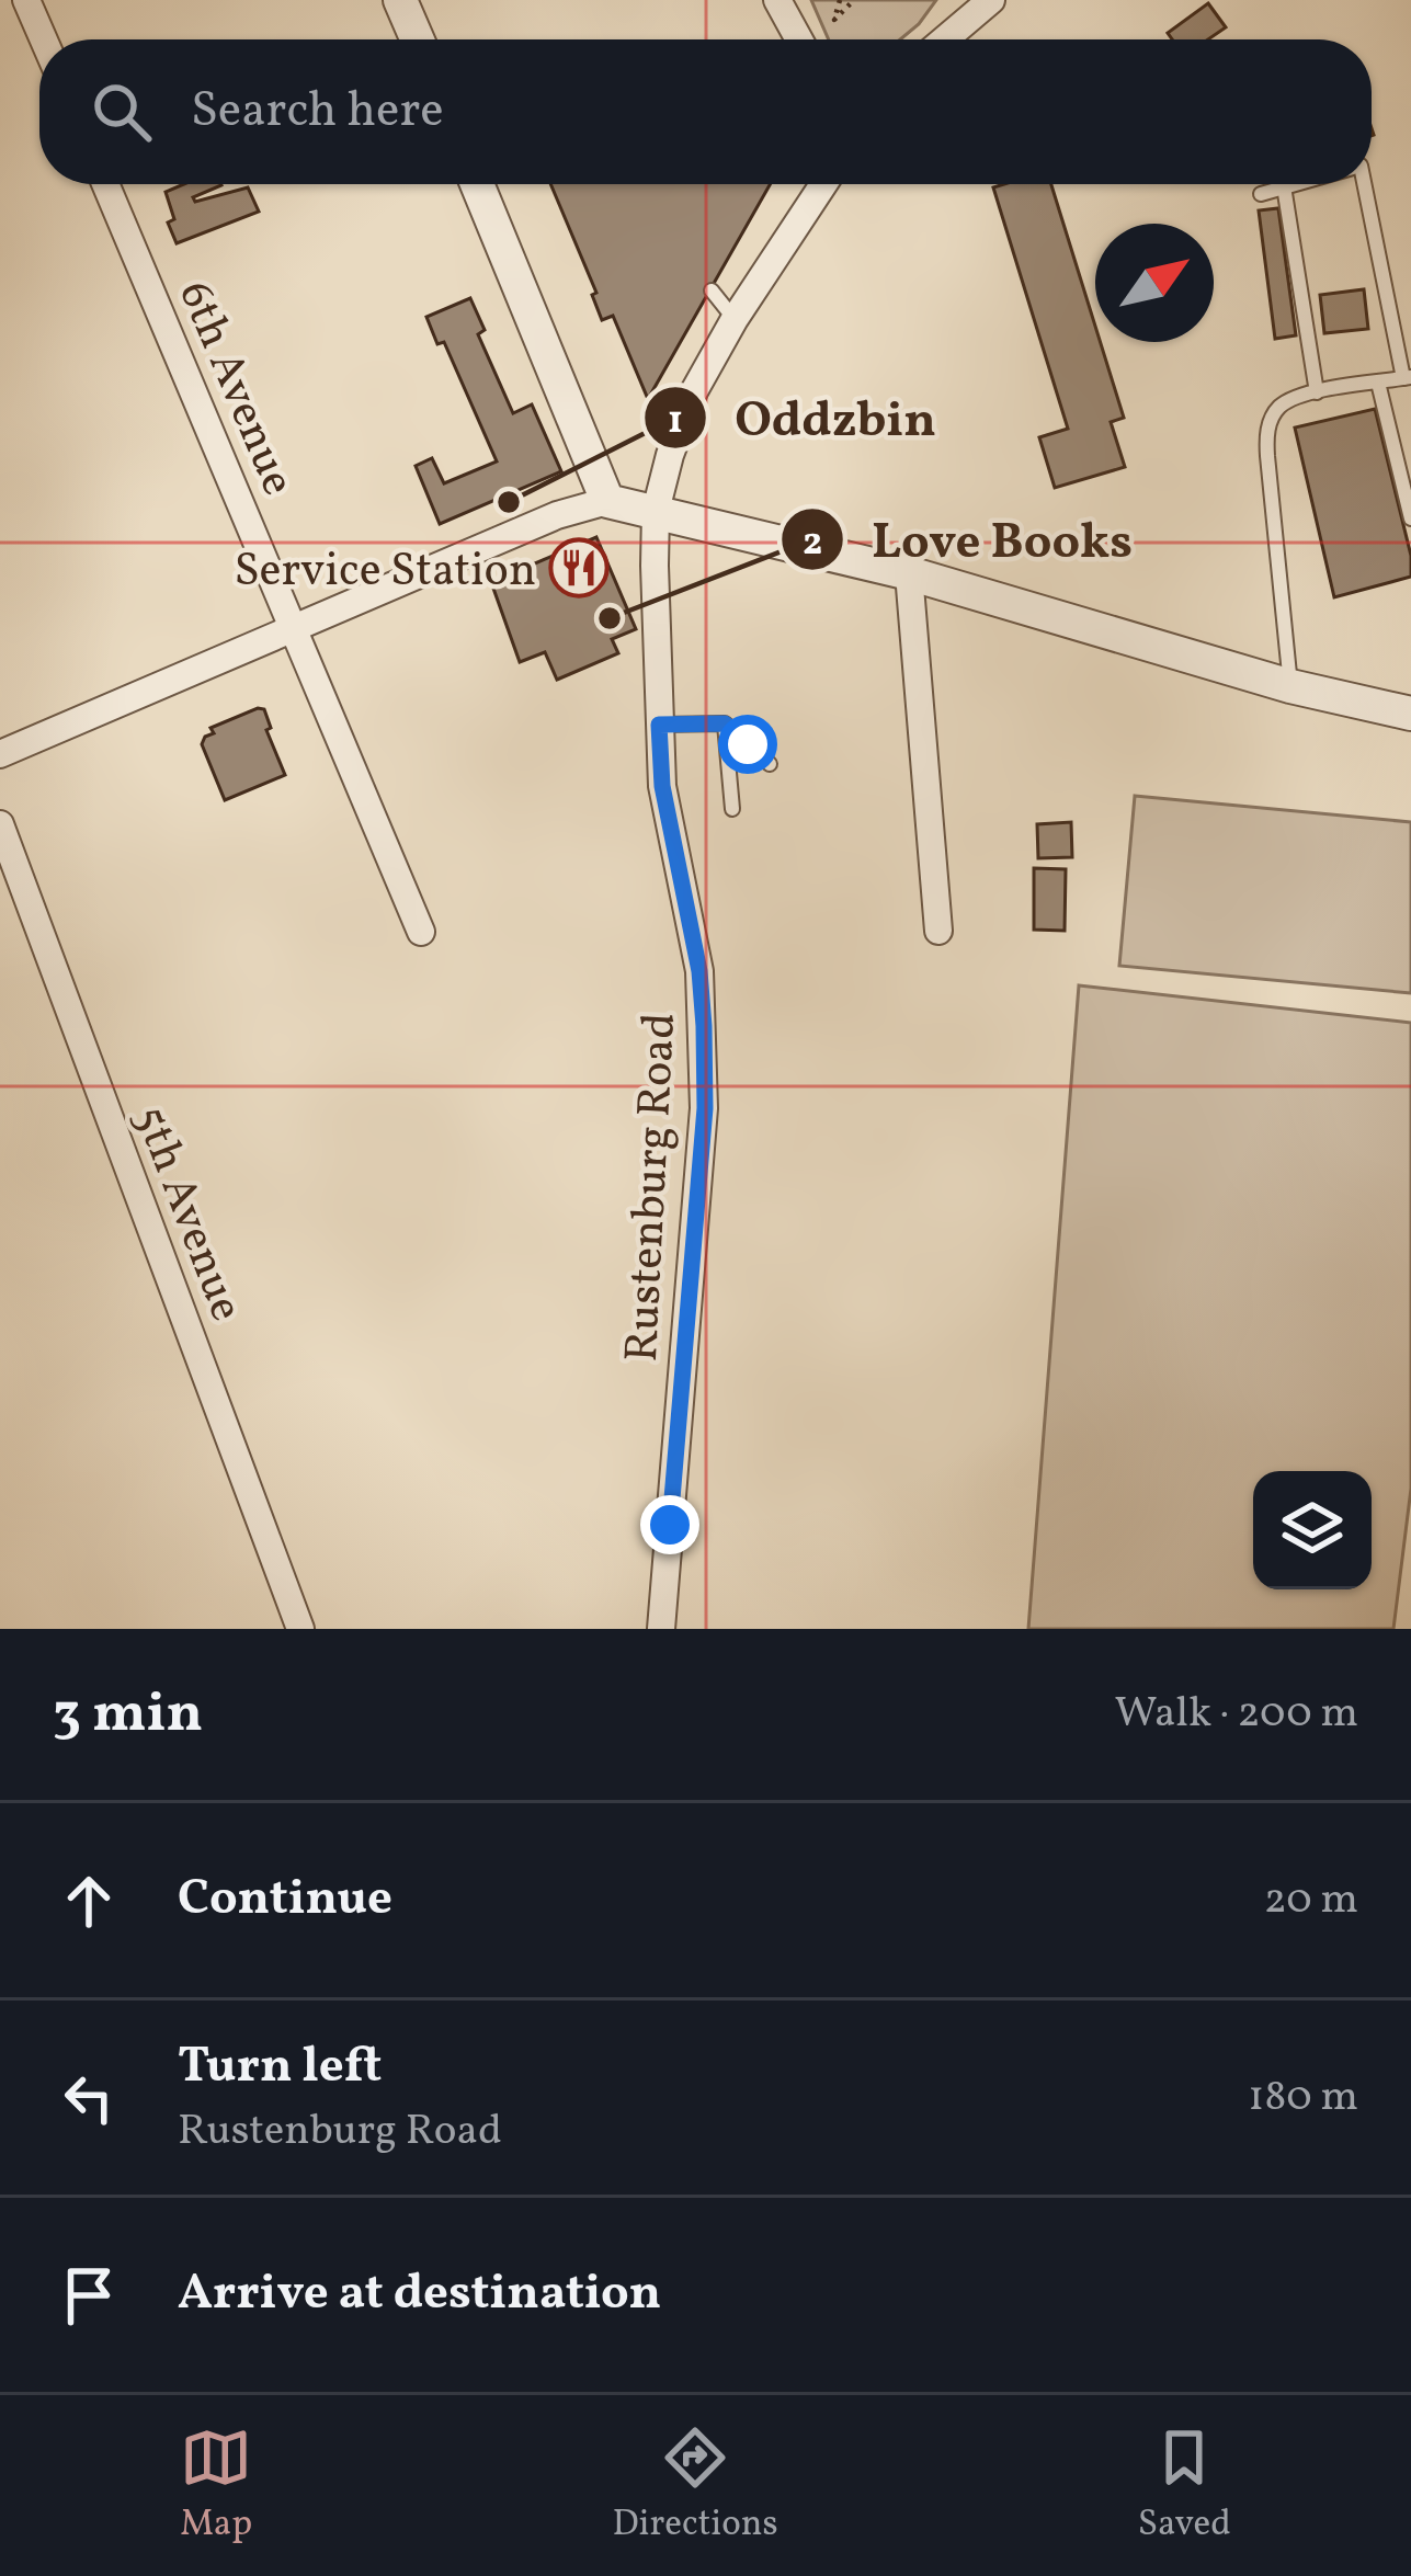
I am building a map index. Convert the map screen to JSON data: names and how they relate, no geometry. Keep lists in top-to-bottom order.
{
  "streets": {
    "street": ["6th Avenue", "Rustenburg Road", "5th Avenue"]
  },
  "places": {
    "other": ["Oddzbin", "Love Books"],
    "restaurant": ["Service Station"]
  },
  "north": "top right",
  "page": {
    "search": "Search here",
    "heading": ["3 min", "Walk · 200 m"],
    "list": [
      ["Continue", "20 m"],
      ["Turn left", "Rustenburg Road", "180 m"],
      "Arrive at destination"
    ],
    "nav": ["Map", "Directions", "Saved"]
  }
}
